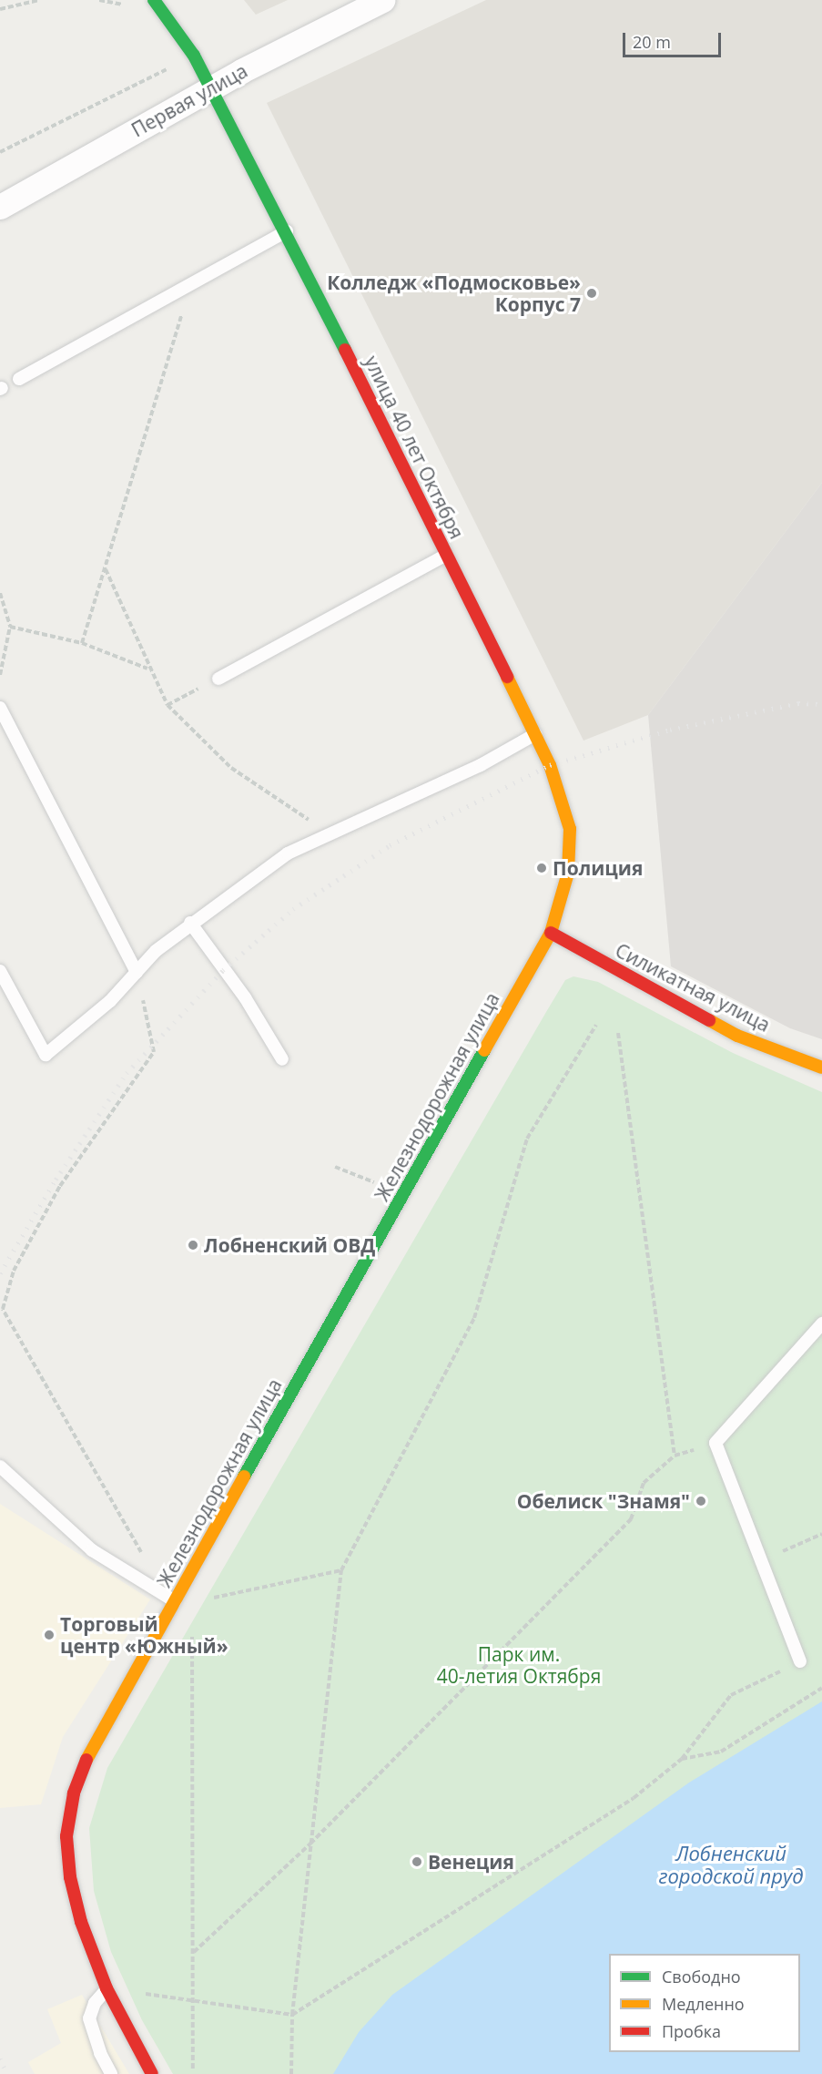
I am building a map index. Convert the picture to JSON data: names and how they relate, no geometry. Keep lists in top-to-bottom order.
{
  "streets": {
    "street": [
      "Первая улица",
      "улица 40 лет Октября",
      "Силикатная улица",
      "Железнодорожная улица"
    ]
  },
  "crossings": [
    ["Первая улица", "улица 40 лет Октября"],
    ["улица 40 лет Октября", "Силикатная улица"],
    ["улица 40 лет Октября", "Железнодорожная улица"],
    ["Силикатная улица", "Железнодорожная улица"]
  ],
  "water": ["Лобненский городской пруд"],
  "parks": ["Парк им. 40-летия Октября"],
  "places": [
    "Колледж «Подмосковье» Корпус 7",
    "Полиция",
    "Лобненский ОВД",
    "Обелиск \"Знамя\"",
    "Торговый центр «Южный»",
    "Венеция"
  ],
  "legend": ["Свободно", "Медленно", "Пробка"],
  "scale_bar": "20 m"
}
